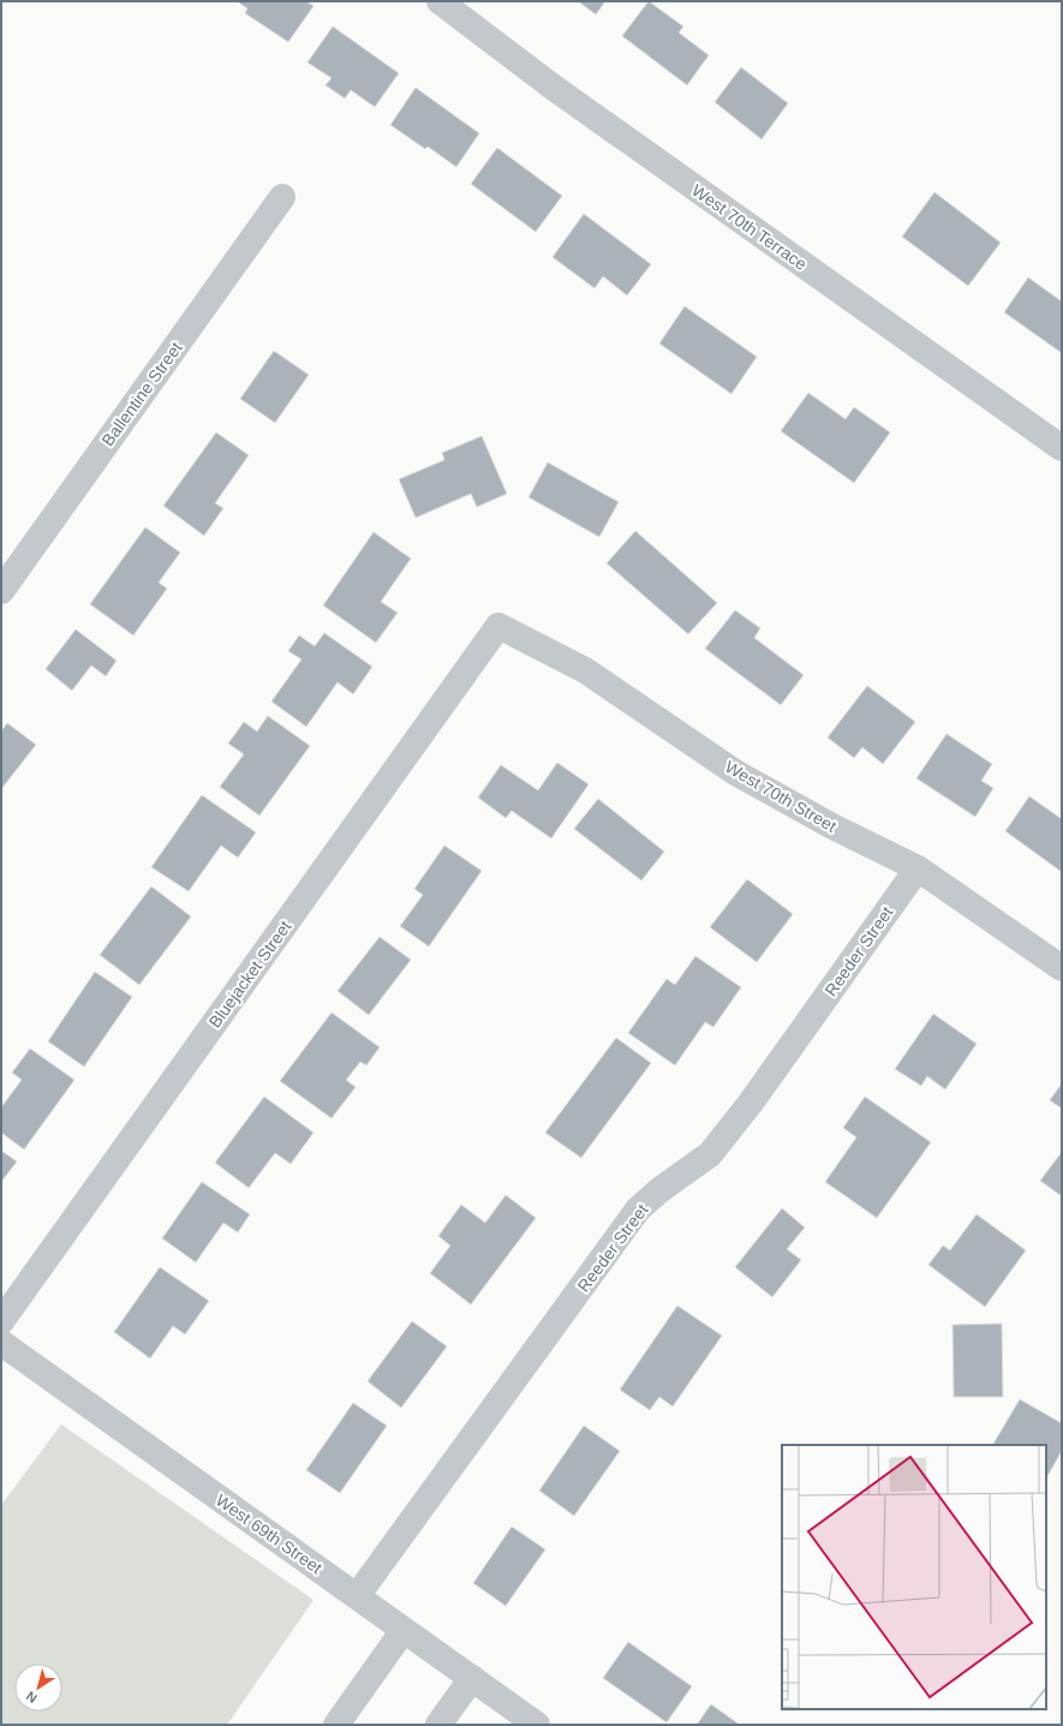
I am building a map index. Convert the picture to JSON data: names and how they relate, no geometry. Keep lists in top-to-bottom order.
{
  "streets": {
    "street": [
      "West 70th Terrace",
      "Ballentine Street",
      "West 70th Street",
      "Reeder Street",
      "Bluejacket Street",
      "West 69th Street"
    ]
  },
  "crossings": [
    ["West 70th Street", "Reeder Street"],
    ["West 70th Street", "Bluejacket Street"],
    ["Reeder Street", "West 69th Street"]
  ],
  "north": "bottom left"
}
